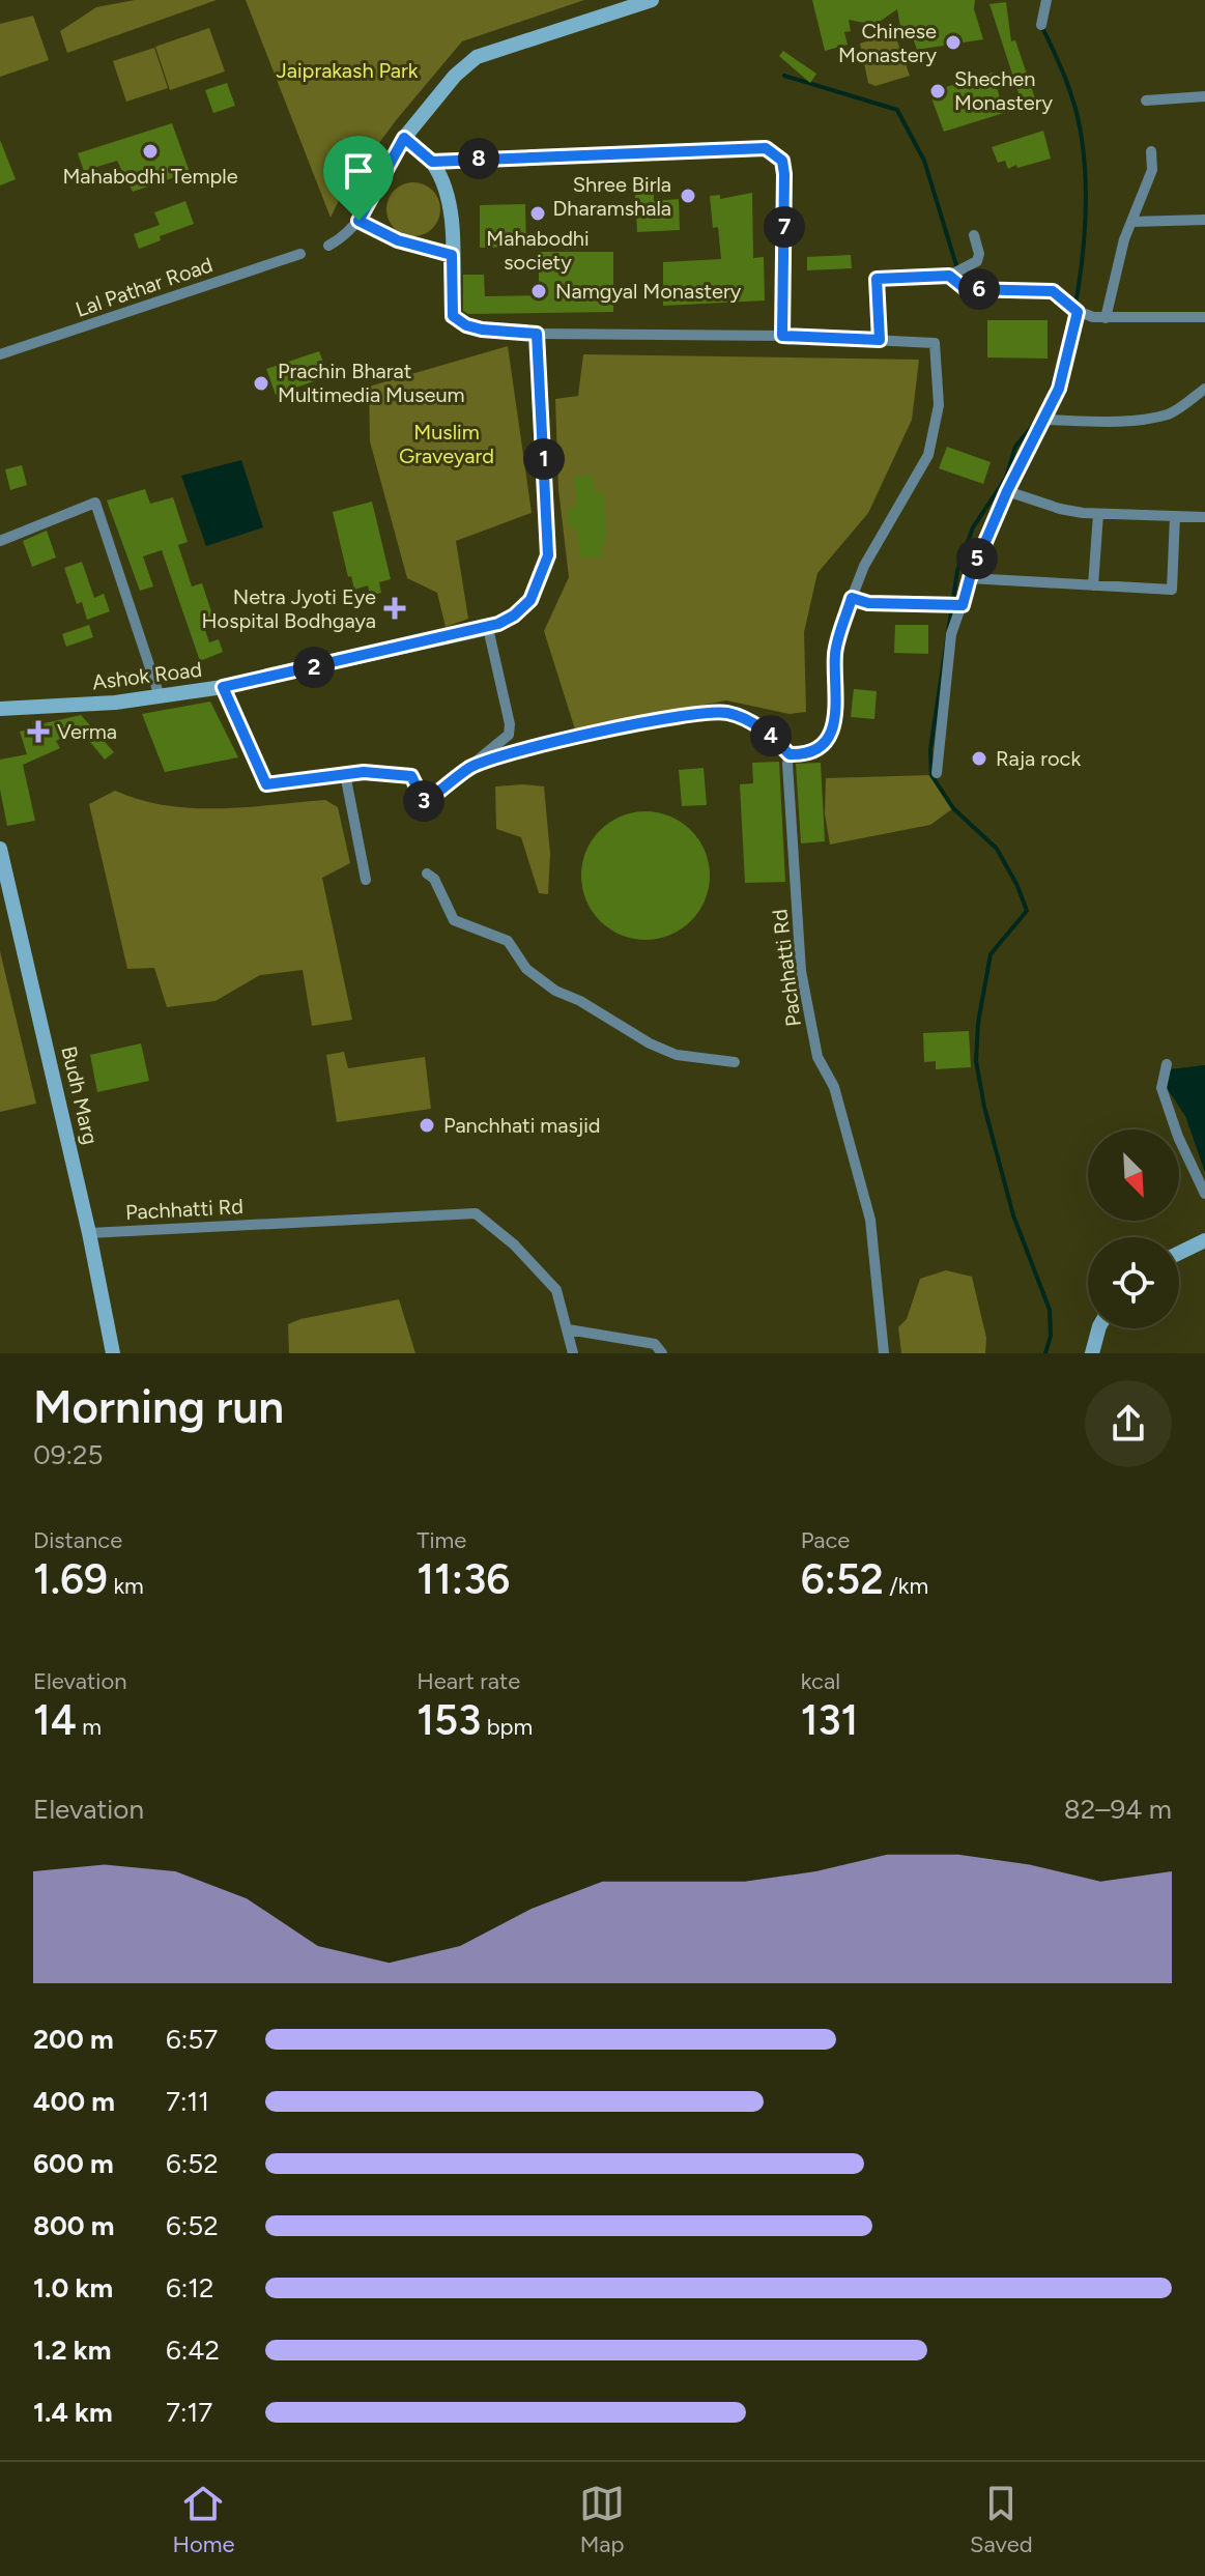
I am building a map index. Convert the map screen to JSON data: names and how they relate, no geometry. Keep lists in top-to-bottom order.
{
  "streets": {
    "street": [
      "Lal Pathar Road",
      "Ashok Road",
      "Pachhatti Rd",
      "Budh Marg"
    ]
  },
  "crossings": [
    ["Pachhatti Rd", "Budh Marg"]
  ],
  "parks": ["Jaiprakash Park", "Muslim Graveyard"],
  "places": {
    "other": [
      "Chinese Monastery",
      "Shechen Monastery",
      "Mahabodhi Temple",
      "Shree Birla Dharamshala",
      "Mahabodhi society",
      "Namgyal Monastery",
      "Prachin Bharat Multimedia Museum",
      "Raja rock",
      "Panchhati masjid"
    ],
    "health": ["Netra Jyoti Eye Hospital Bodhgaya", "Verma"]
  },
  "north": "bottom right",
  "page": {
    "pins": [
      "8",
      "7",
      "6",
      "1",
      "5",
      "2",
      "4",
      "3"
    ],
    "heading": ["Morning run", "09:25"],
    "stats": [
      ["Distance", "1.69 km"],
      ["Time", "11:36"],
      ["Pace", "6:52 /km"],
      ["Elevation", "14 m"],
      ["Heart rate", "153 bpm"],
      ["kcal", "131"]
    ],
    "chart": ["Elevation", "82–94 m"],
    "list": [
      {
        "name": "200 m",
        "note": "6:57"
      },
      {
        "name": "400 m",
        "note": "7:11"
      },
      {
        "name": "600 m",
        "note": "6:52"
      },
      {
        "name": "800 m",
        "note": "6:52"
      },
      {
        "name": "1.0 km",
        "note": "6:12"
      },
      {
        "name": "1.2 km",
        "note": "6:42"
      },
      {
        "name": "1.4 km",
        "note": "7:17"
      }
    ],
    "tabs": ["Home", "Map", "Saved"]
  }
}
